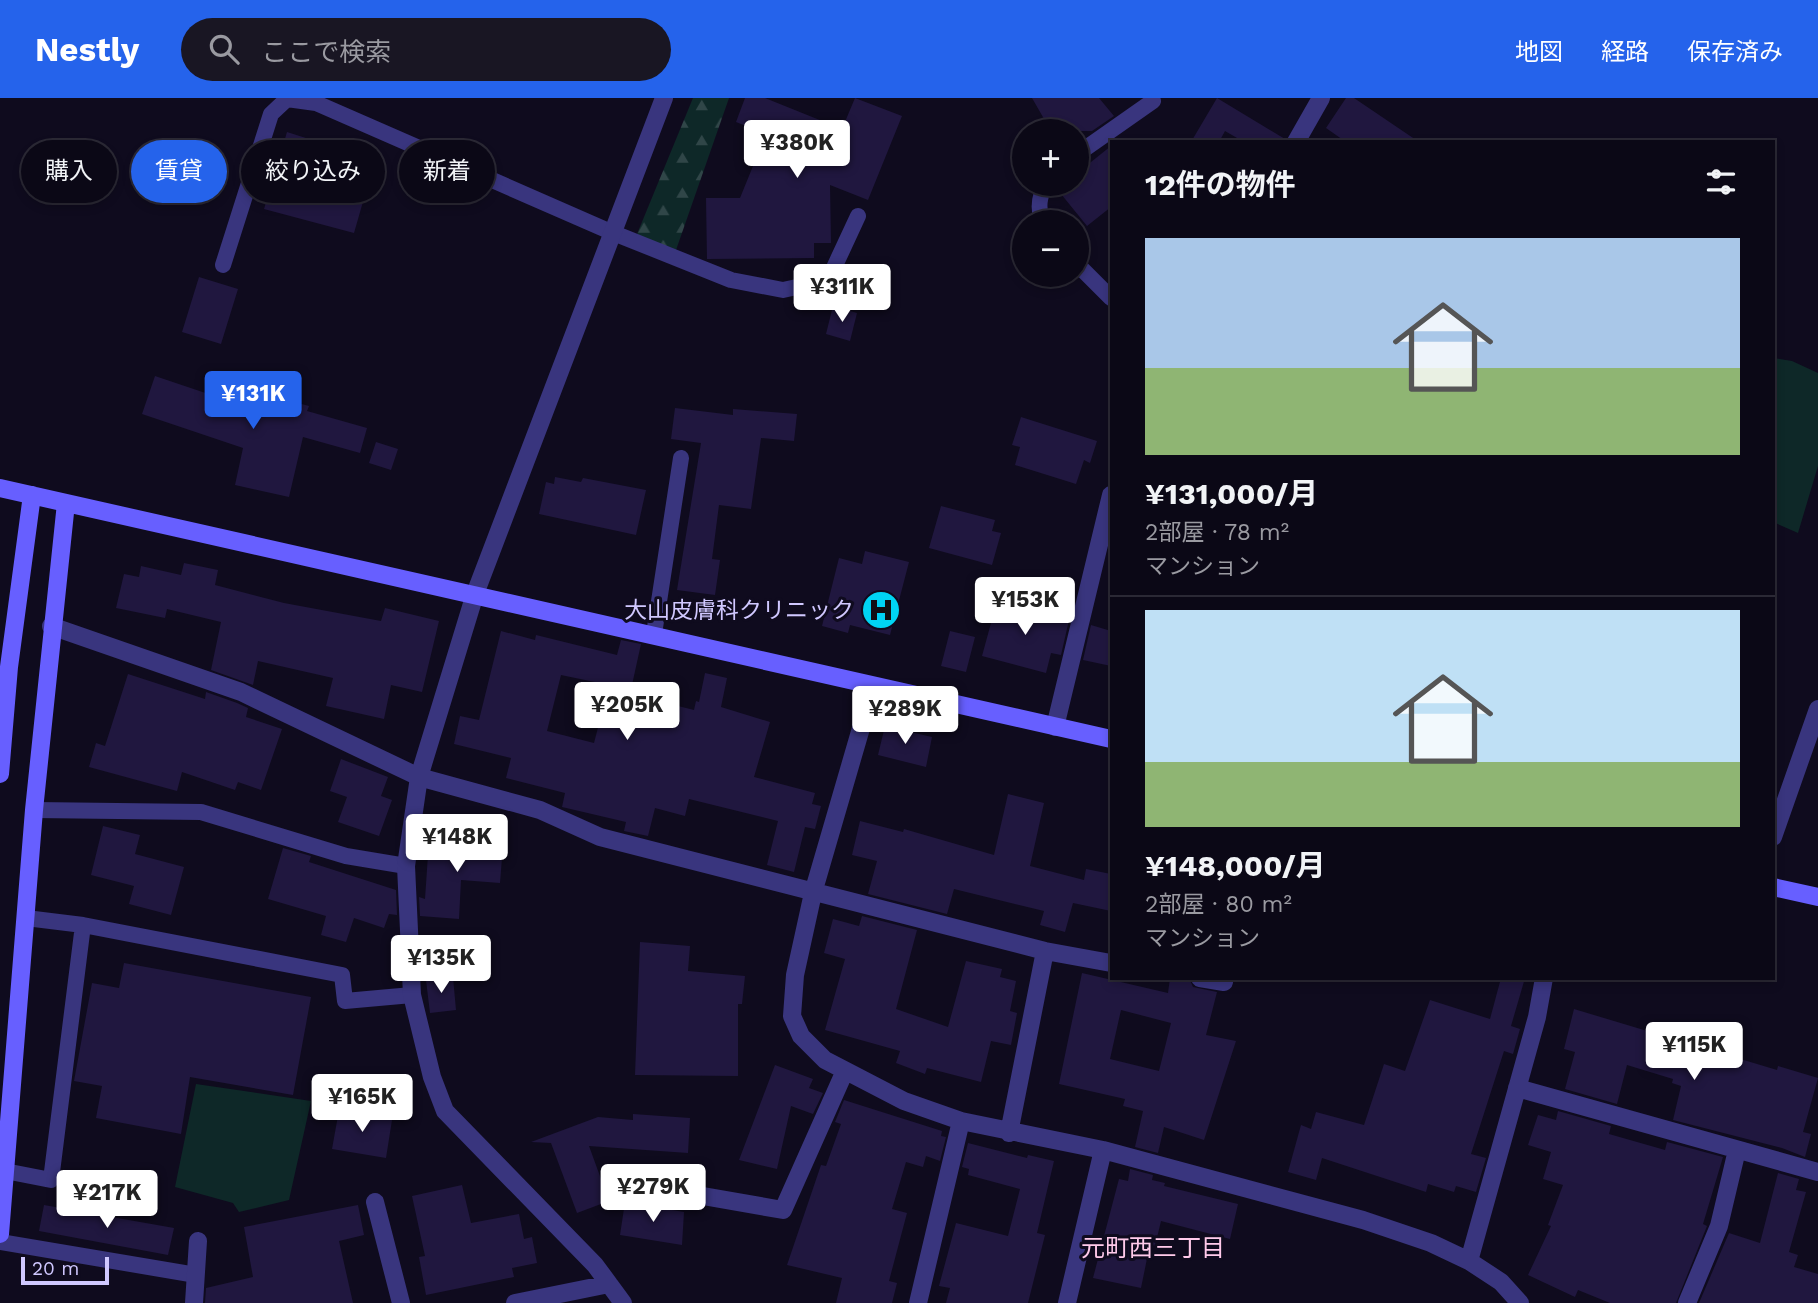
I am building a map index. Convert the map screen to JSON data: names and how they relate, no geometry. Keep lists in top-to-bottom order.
{
  "districts": ["元町西三丁目"],
  "places": {
    "hospital": ["大山皮膚科クリニック"]
  },
  "scale_bar": "20 m",
  "page": {
    "header": "Nestly",
    "search": "ここで検索",
    "nav": ["地図", "経路", "保存済み"],
    "map_buttons": ["+", "−"],
    "price": [
      "¥380K",
      "¥311K",
      "¥131K",
      "¥153K",
      "¥205K",
      "¥289K",
      "¥148K",
      "¥135K",
      "¥115K",
      "¥165K",
      "¥279K",
      "¥217K"
    ],
    "chip": [
      "購入",
      "賃貸",
      "絞り込み",
      "新着"
    ],
    "heading": "12件の物件",
    "list": [
      {
        "name": "¥131,000/月",
        "note": "2部屋 · 78 m² · マンション"
      },
      {
        "name": "¥148,000/月",
        "note": "2部屋 · 80 m² · マンション"
      }
    ],
    "scale": "20 m"
  }
}
